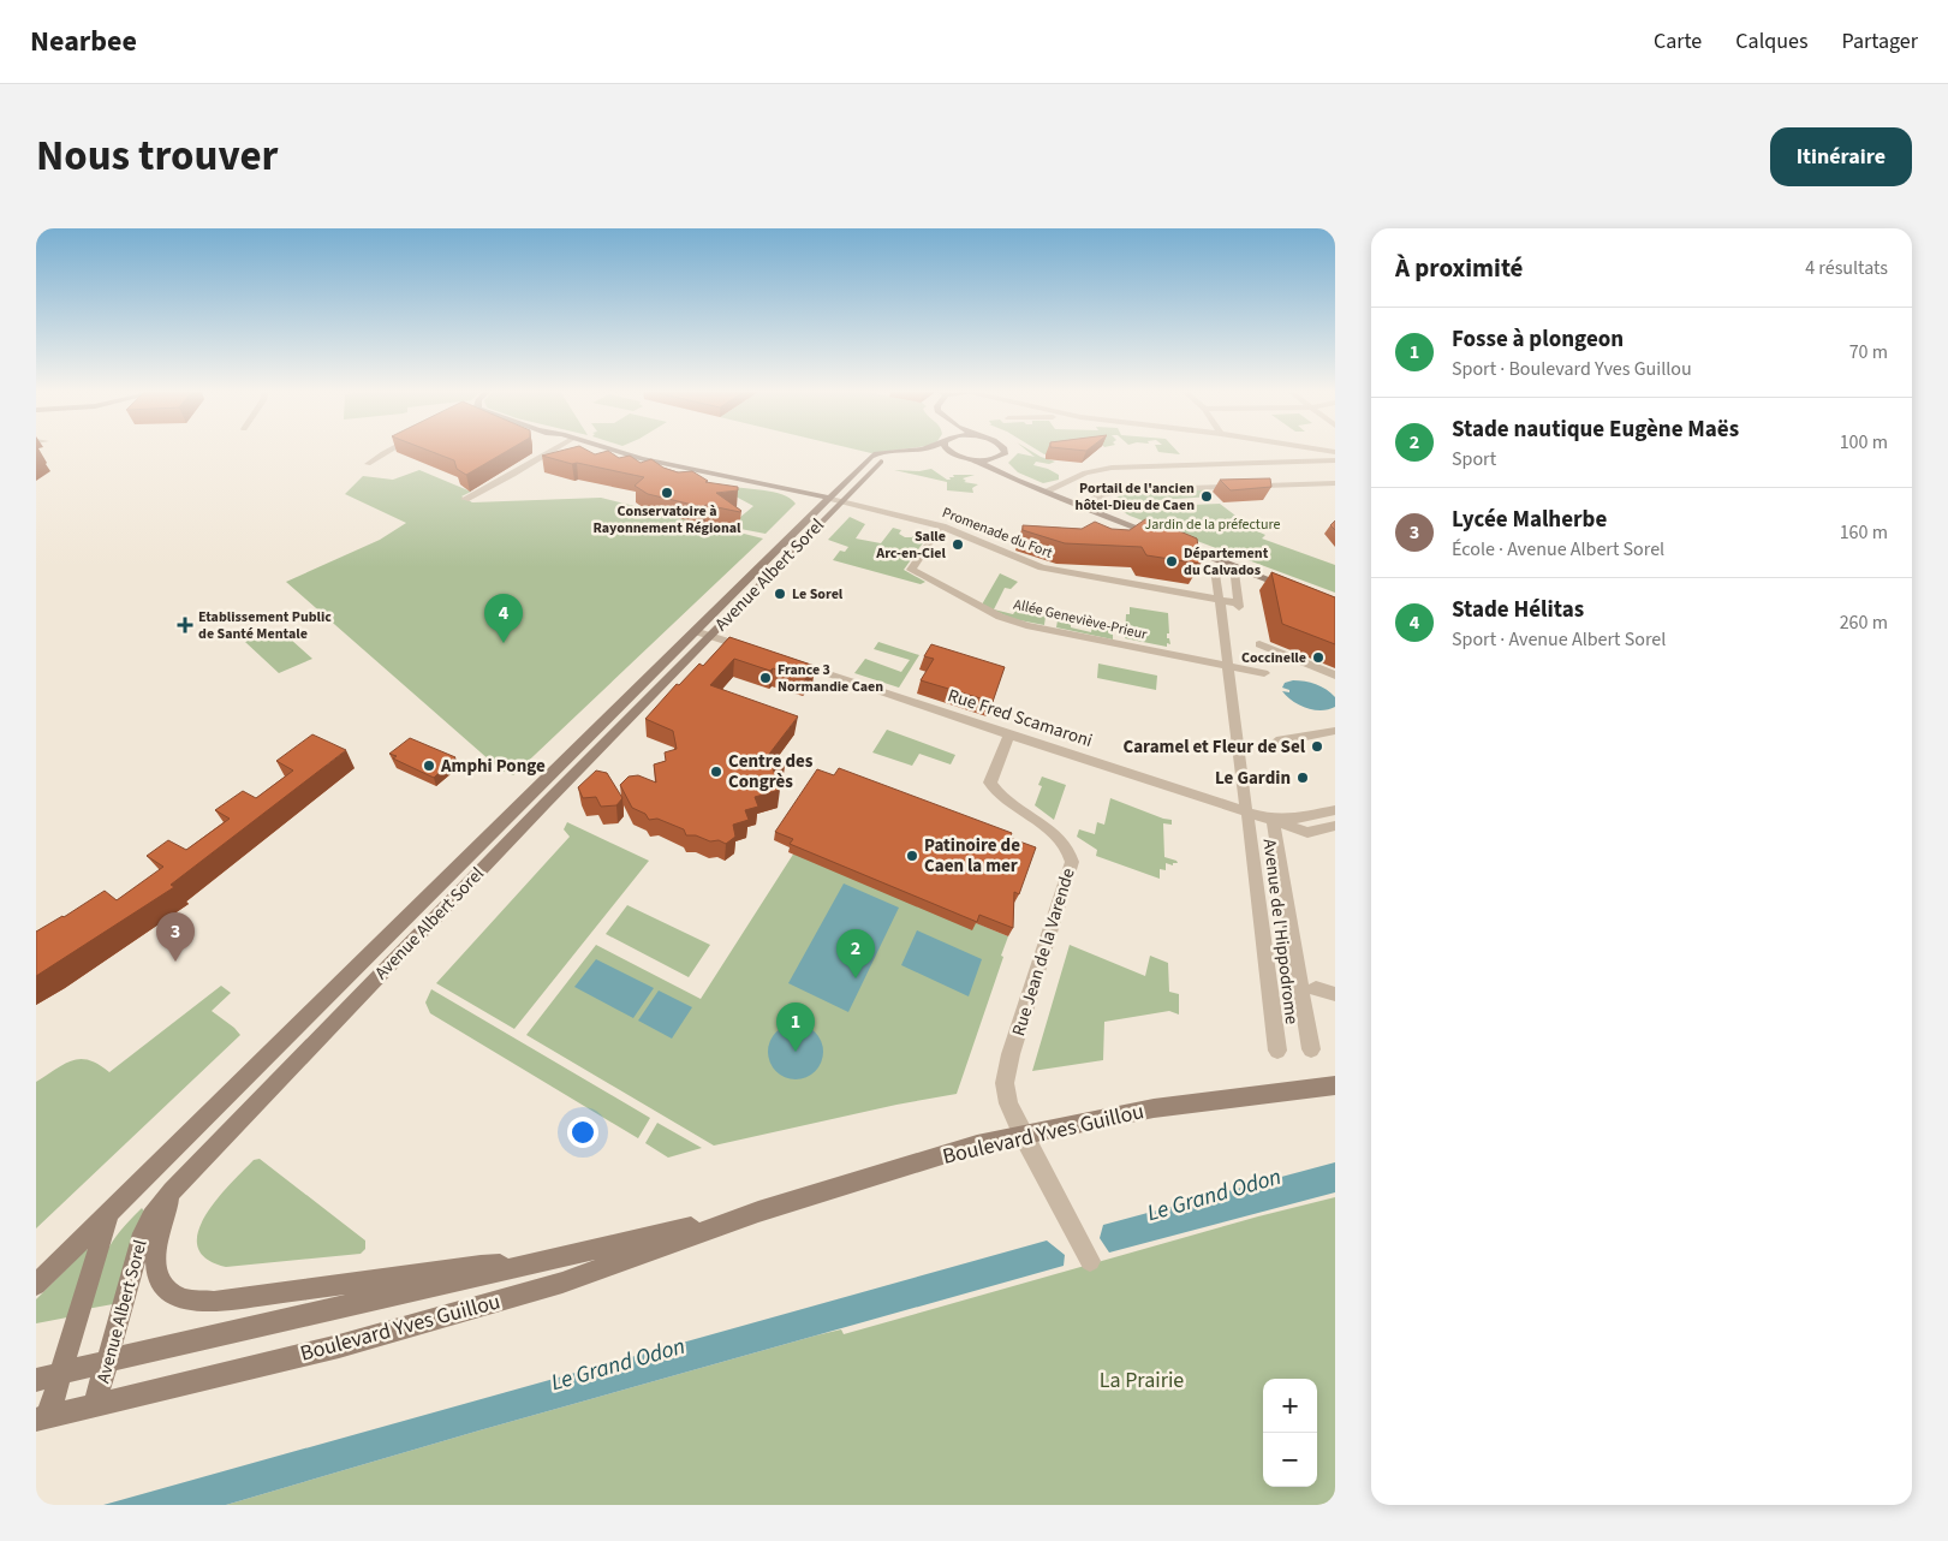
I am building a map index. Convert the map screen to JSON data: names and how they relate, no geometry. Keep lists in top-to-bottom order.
{
  "streets": {
    "main road": ["Avenue Albert Sorel", "Boulevard Yves Guillou"],
    "street": [
      "Promenade du Fort",
      "Allée Geneviève-Prieur",
      "Rue Fred Scamaroni",
      "Avenue de l'Hippodrome",
      "Rue Jean de la Varende"
    ]
  },
  "crossings": [
    ["Promenade du Fort", "Avenue Albert Sorel"],
    ["Avenue Albert Sorel", "Boulevard Yves Guillou"],
    ["Allée Geneviève-Prieur", "Avenue de l'Hippodrome"],
    ["Rue Fred Scamaroni", "Avenue de l'Hippodrome"],
    ["Rue Fred Scamaroni", "Rue Jean de la Varende"],
    ["Rue Jean de la Varende", "Boulevard Yves Guillou"]
  ],
  "water": ["Le Grand Odon"],
  "parks": ["Jardin de la préfecture", "La Prairie"],
  "places": {
    "other": [
      "Conservatoire à Rayonnement Régional",
      "Portail de l'ancien hôtel-Dieu de Caen",
      "Salle Arc-en-Ciel",
      "Département du Calvados",
      "Le Sorel",
      "Coccinelle",
      "France 3 Normandie Caen",
      "Caramel et Fleur de Sel",
      "Amphi Ponge",
      "Centre des Congrès",
      "Le Gardin",
      "Patinoire de Caen la mer"
    ],
    "health": ["Etablissement Public de Santé Mentale"]
  },
  "page": {
    "header": "Nearbee",
    "nav": ["Carte", "Calques", "Partager"],
    "title": "Nous trouver",
    "buttons": "Itinéraire",
    "heading": ["À proximité", "4 résultats"],
    "list": [
      {
        "mark": "1",
        "name": "Fosse à plongeon",
        "note": "Sport · Boulevard Yves Guillou",
        "value": "70 m"
      },
      {
        "mark": "2",
        "name": "Stade nautique Eugène Maës",
        "note": "Sport",
        "value": "100 m"
      },
      {
        "mark": "3",
        "name": "Lycée Malherbe",
        "note": "École · Avenue Albert Sorel",
        "value": "160 m"
      },
      {
        "mark": "4",
        "name": "Stade Hélitas",
        "note": "Sport · Avenue Albert Sorel",
        "value": "260 m"
      }
    ],
    "pins": [
      "4",
      "3",
      "2",
      "1"
    ],
    "map_buttons": ["+", "−"]
  }
}
